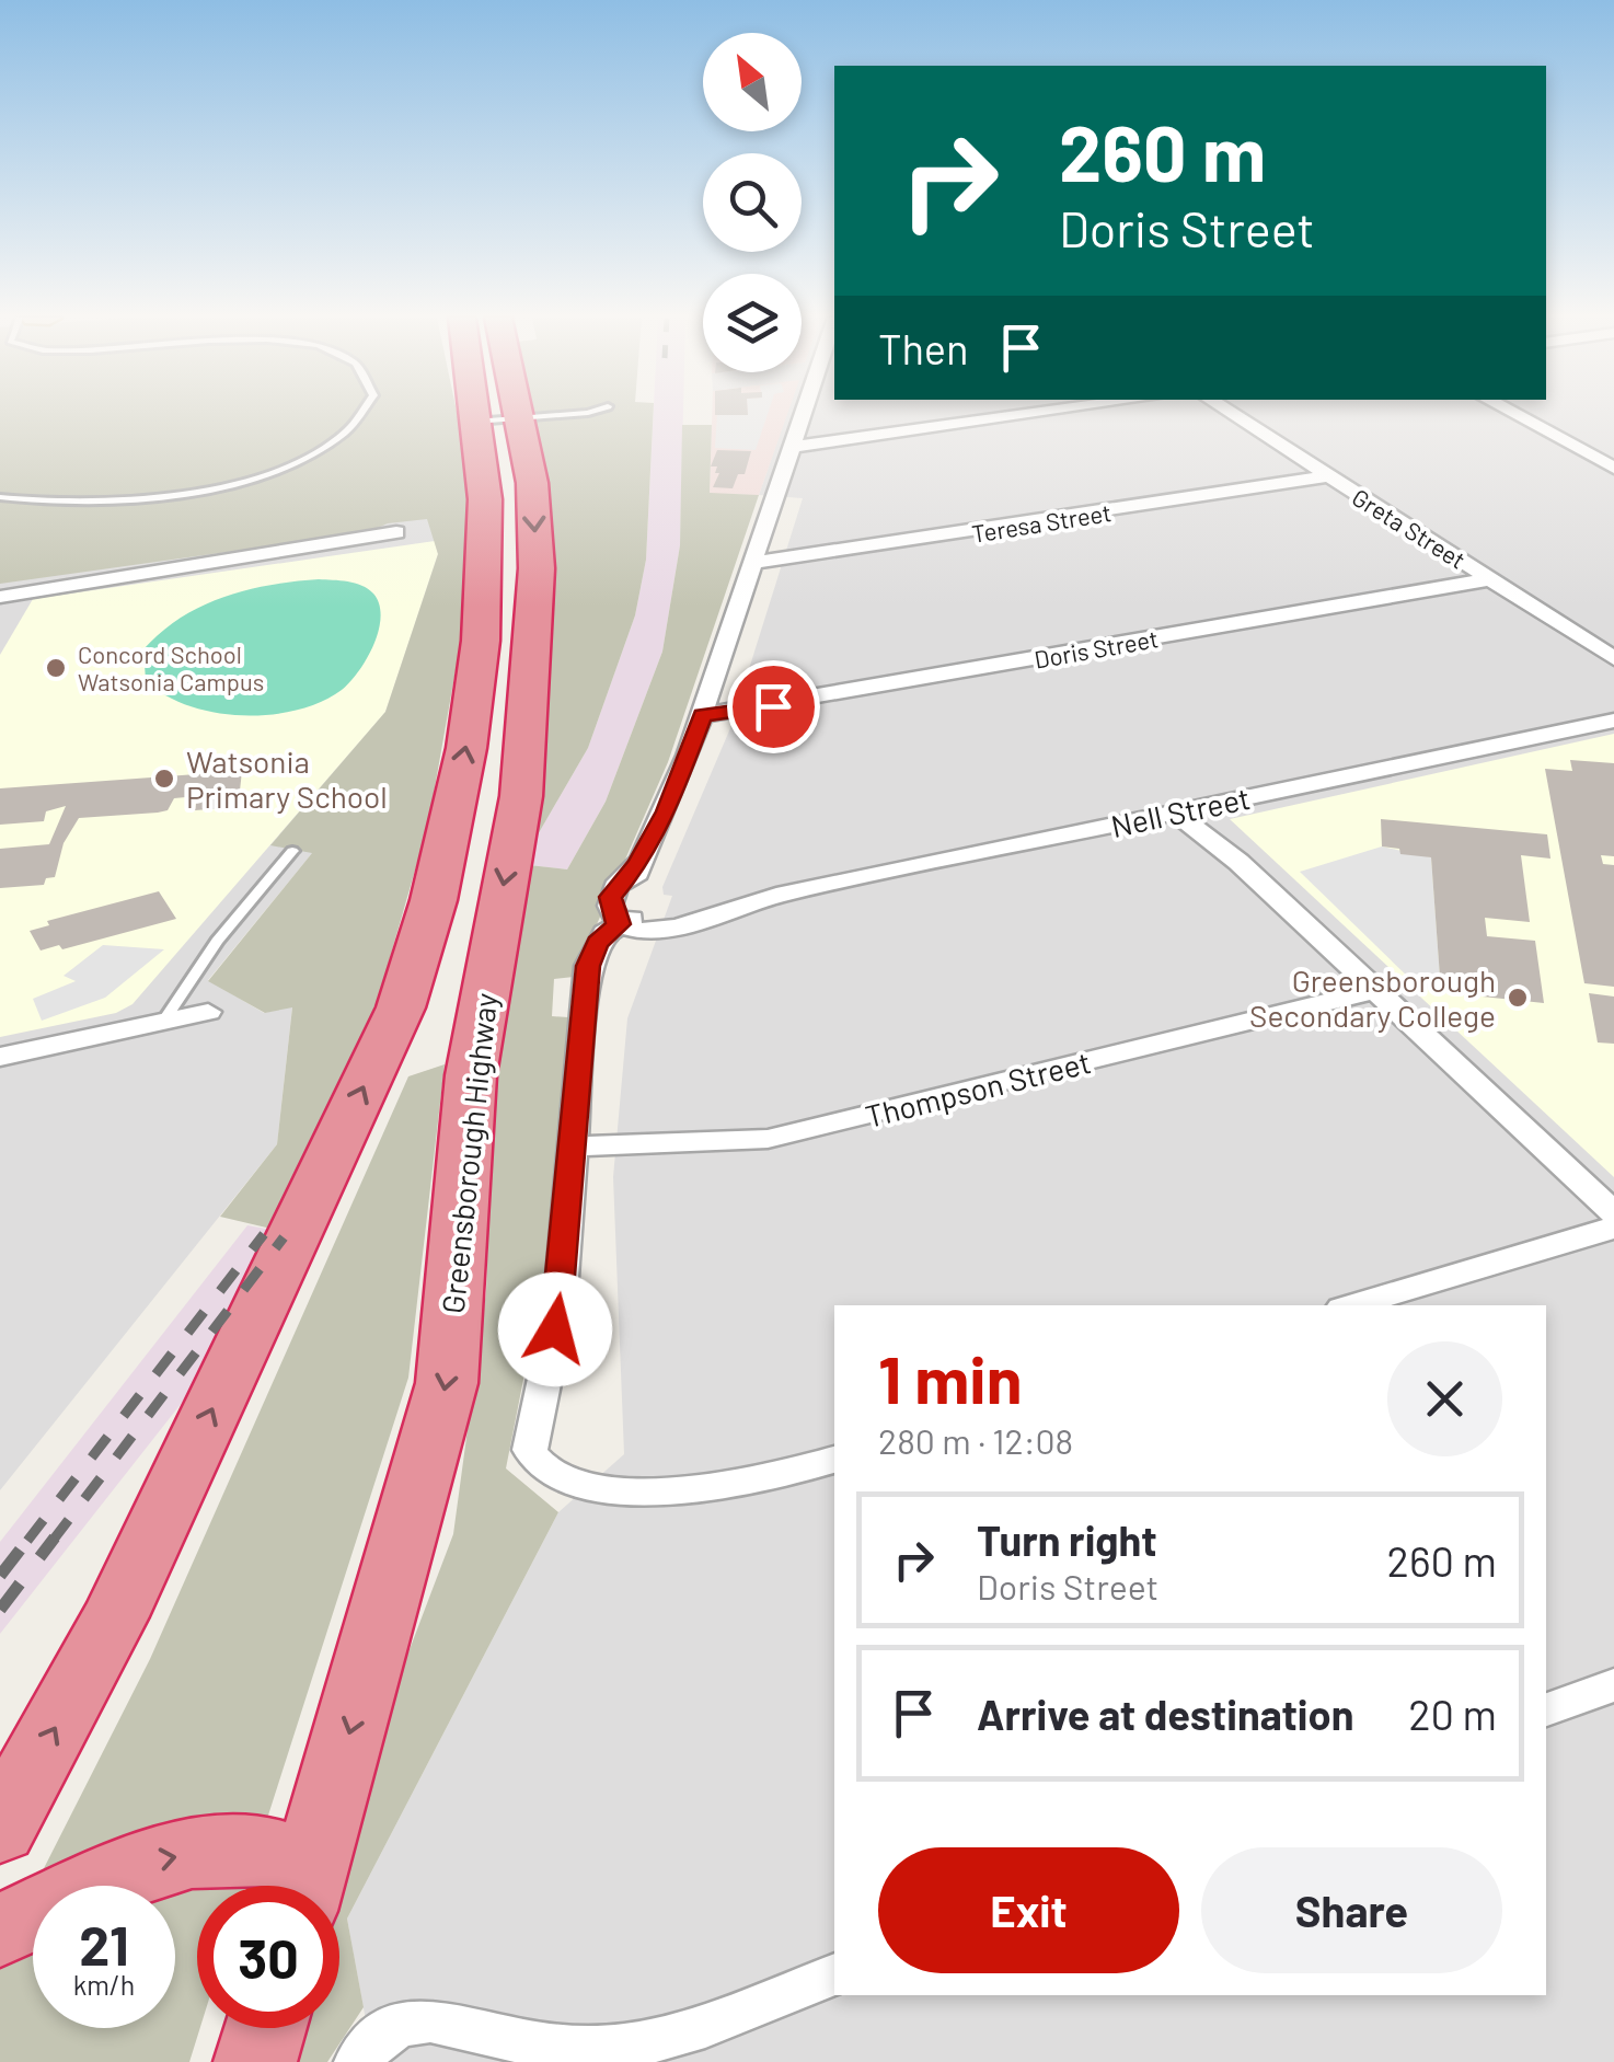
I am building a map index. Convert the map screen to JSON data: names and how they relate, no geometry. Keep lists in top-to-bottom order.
{
  "streets": {
    "highway": ["Greensborough Highway"],
    "street": [
      "Teresa Street",
      "Greta Street",
      "Doris Street",
      "Nell Street",
      "Thompson Street"
    ]
  },
  "crossings": [
    ["Teresa Street", "Greta Street"],
    ["Greta Street", "Doris Street"]
  ],
  "places": ["Concord School Watsonia Campus", "Watsonia Primary School", "Greensborough Secondary College"],
  "north": "top left",
  "page": {
    "turn": ["260 m", "Doris Street"],
    "then": "Then",
    "heading": ["1 min", "280 m · 12:08"],
    "list": [
      {
        "name": "Turn right",
        "note": "Doris Street",
        "value": "260 m"
      },
      {
        "name": "Arrive at destination",
        "value": "20 m"
      }
    ],
    "buttons": ["Exit", "Share"],
    "speed": "21 km/h",
    "limit": "30"
  }
}
